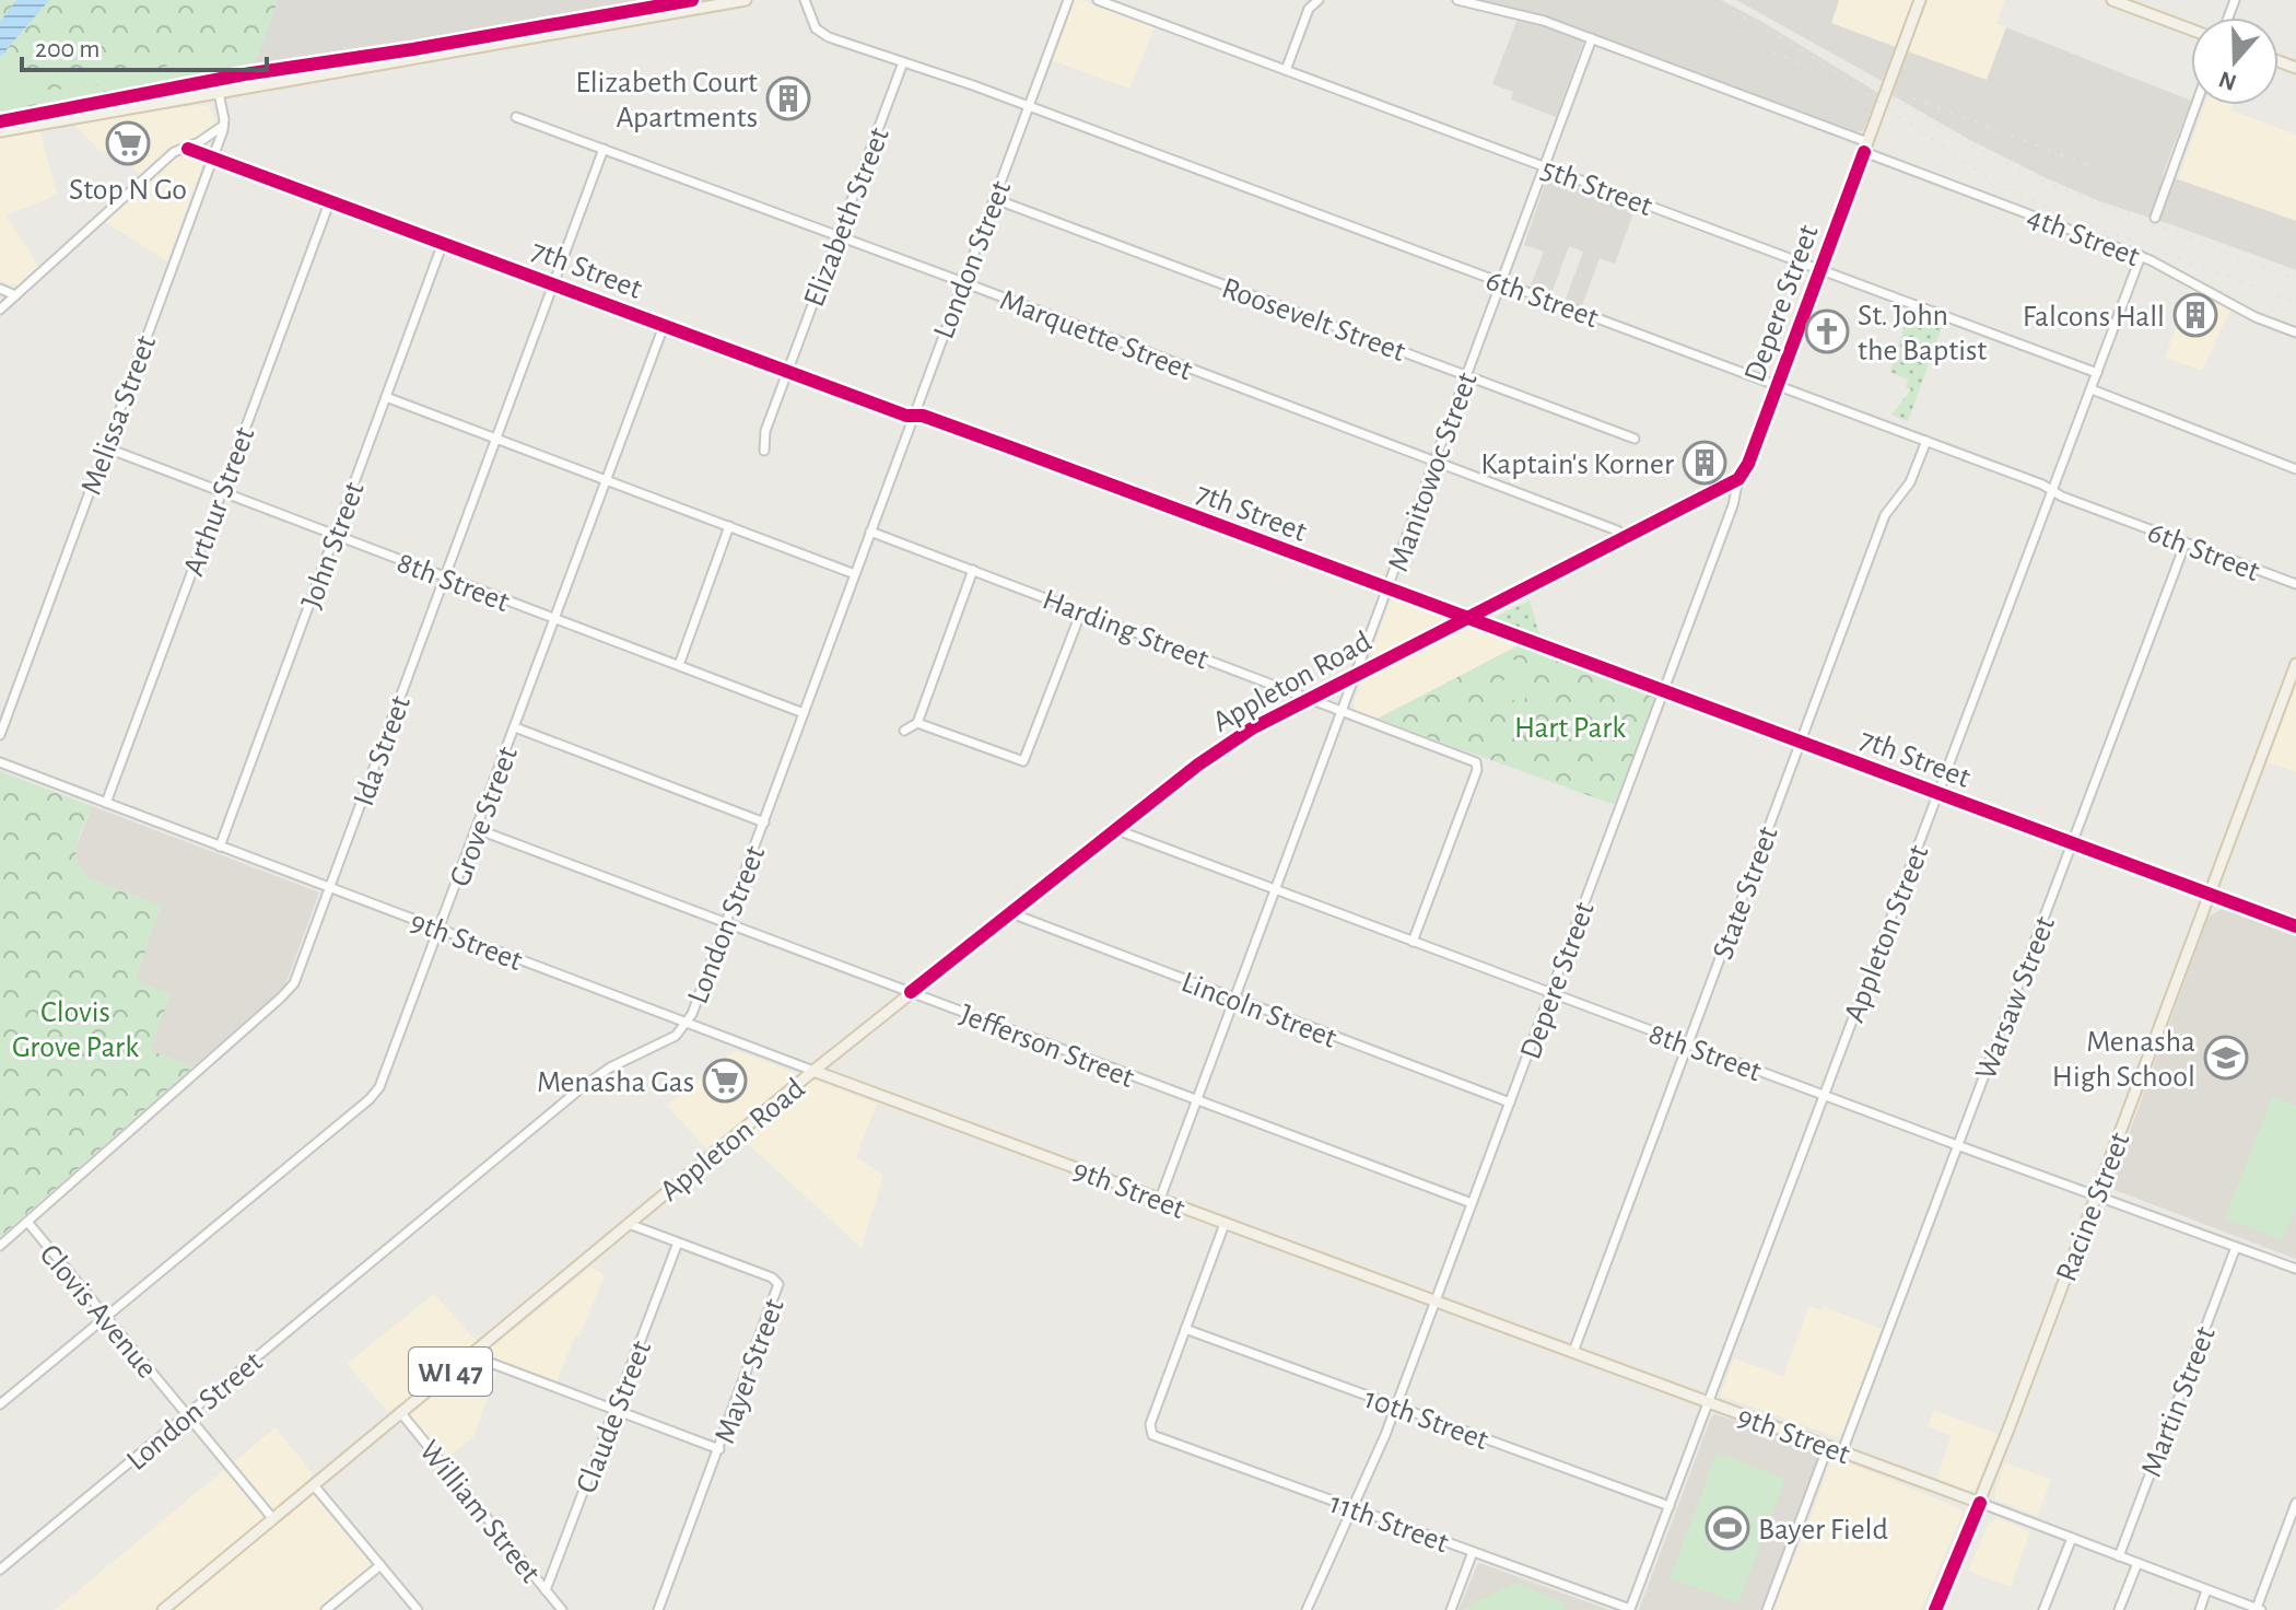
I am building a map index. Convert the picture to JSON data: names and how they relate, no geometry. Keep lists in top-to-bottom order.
{
  "streets": {
    "main road": [
      "Depere Street",
      "Appleton Road",
      "9th Street",
      "Racine Street",
      "WI 47"
    ],
    "street": [
      "5th Street",
      "Elizabeth Street",
      "4th Street",
      "London Street",
      "7th Street",
      "6th Street",
      "Roosevelt Street",
      "Marquette Street",
      "Melissa Street",
      "Manitowoc Street",
      "Arthur Street",
      "John Street",
      "8th Street",
      "Harding Street",
      "Ida Street",
      "Grove Street",
      "State Street",
      "Appleton Street",
      "Warsaw Street",
      "Lincoln Street",
      "Jefferson Street",
      "Clovis Avenue",
      "Mayer Street",
      "Martin Street",
      "Claude Street",
      "10th Street",
      "William Street",
      "11th Street"
    ]
  },
  "crossings": [
    ["5th Street", "Depere Street"],
    ["5th Street", "Manitowoc Street"],
    ["5th Street", "Appleton Street"],
    ["Elizabeth Street", "7th Street"],
    ["Elizabeth Street", "6th Street"],
    ["Elizabeth Street", "Marquette Street"],
    ["4th Street", "Depere Street"],
    ["4th Street", "Manitowoc Street"],
    ["4th Street", "Appleton Street"],
    ["London Street", "7th Street"],
    ["London Street", "6th Street"],
    ["London Street", "Roosevelt Street"],
    ["London Street", "Marquette Street"],
    ["London Street", "8th Street"],
    ["London Street", "Harding Street"],
    ["London Street", "9th Street"],
    ["London Street", "Jefferson Street"],
    ["London Street", "Clovis Avenue"],
    ["7th Street", "Depere Street"],
    ["7th Street", "Melissa Street"],
    ["7th Street", "Manitowoc Street"],
    ["7th Street", "Arthur Street"],
    ["7th Street", "John Street"],
    ["7th Street", "Appleton Road"],
    ["7th Street", "Ida Street"],
    ["7th Street", "Grove Street"],
    ["7th Street", "State Street"],
    ["7th Street", "Appleton Street"],
    ["7th Street", "Warsaw Street"],
    ["7th Street", "Racine Street"],
    ["6th Street", "Depere Street"],
    ["6th Street", "Manitowoc Street"],
    ["6th Street", "State Street"],
    ["6th Street", "Appleton Street"],
    ["6th Street", "Warsaw Street"],
    ["Depere Street", "8th Street"],
    ["Depere Street", "Appleton Road"],
    ["Depere Street", "9th Street"],
    ["Depere Street", "Lincoln Street"],
    ["Depere Street", "Jefferson Street"],
    ["Depere Street", "10th Street"],
    ["Depere Street", "11th Street"],
    ["Roosevelt Street", "Manitowoc Street"],
    ["Marquette Street", "Manitowoc Street"],
    ["Marquette Street", "Appleton Road"],
    ["Marquette Street", "Ida Street"],
    ["Melissa Street", "8th Street"],
    ["Manitowoc Street", "8th Street"],
    ["Manitowoc Street", "Harding Street"],
    ["Manitowoc Street", "Appleton Road"],
    ["Manitowoc Street", "9th Street"],
    ["Manitowoc Street", "Lincoln Street"],
    ["Manitowoc Street", "Jefferson Street"],
    ["Arthur Street", "8th Street"],
    ["Arthur Street", "9th Street"],
    ["John Street", "8th Street"],
    ["John Street", "9th Street"],
    ["8th Street", "Harding Street"],
    ["8th Street", "Appleton Road"],
    ["8th Street", "Ida Street"],
    ["8th Street", "Grove Street"],
    ["8th Street", "State Street"],
    ["8th Street", "Appleton Street"],
    ["8th Street", "Warsaw Street"],
    ["8th Street", "Racine Street"],
    ["8th Street", "Martin Street"],
    ["Harding Street", "Appleton Road"],
    ["Appleton Road", "9th Street"],
    ["Appleton Road", "Lincoln Street"],
    ["Appleton Road", "Jefferson Street"],
    ["Appleton Road", "Clovis Avenue"],
    ["Appleton Road", "Mayer Street"],
    ["Appleton Road", "William Street"],
    ["Ida Street", "9th Street"],
    ["Ida Street", "Clovis Avenue"],
    ["Grove Street", "9th Street"],
    ["Grove Street", "Jefferson Street"],
    ["Grove Street", "Clovis Avenue"],
    ["State Street", "9th Street"],
    ["Appleton Street", "9th Street"],
    ["Appleton Street", "10th Street"],
    ["Appleton Street", "11th Street"],
    ["9th Street", "Warsaw Street"],
    ["9th Street", "Racine Street"],
    ["9th Street", "Martin Street"],
    ["Mayer Street", "Claude Street"],
    ["Claude Street", "William Street"],
    ["10th Street", "11th Street"]
  ],
  "parks": ["Hart Park", "Clovis Grove Park"],
  "places": {
    "building": ["Elizabeth Court Apartments", "Falcons Hall", "Kaptain's Korner"],
    "supermarket": ["Stop N Go", "Menasha Gas"],
    "church": ["St. John the Baptist"],
    "school or university": ["Menasha High School"],
    "sports": ["Bayer Field"]
  },
  "scale_bar": "200 m",
  "north": "bottom"
}
